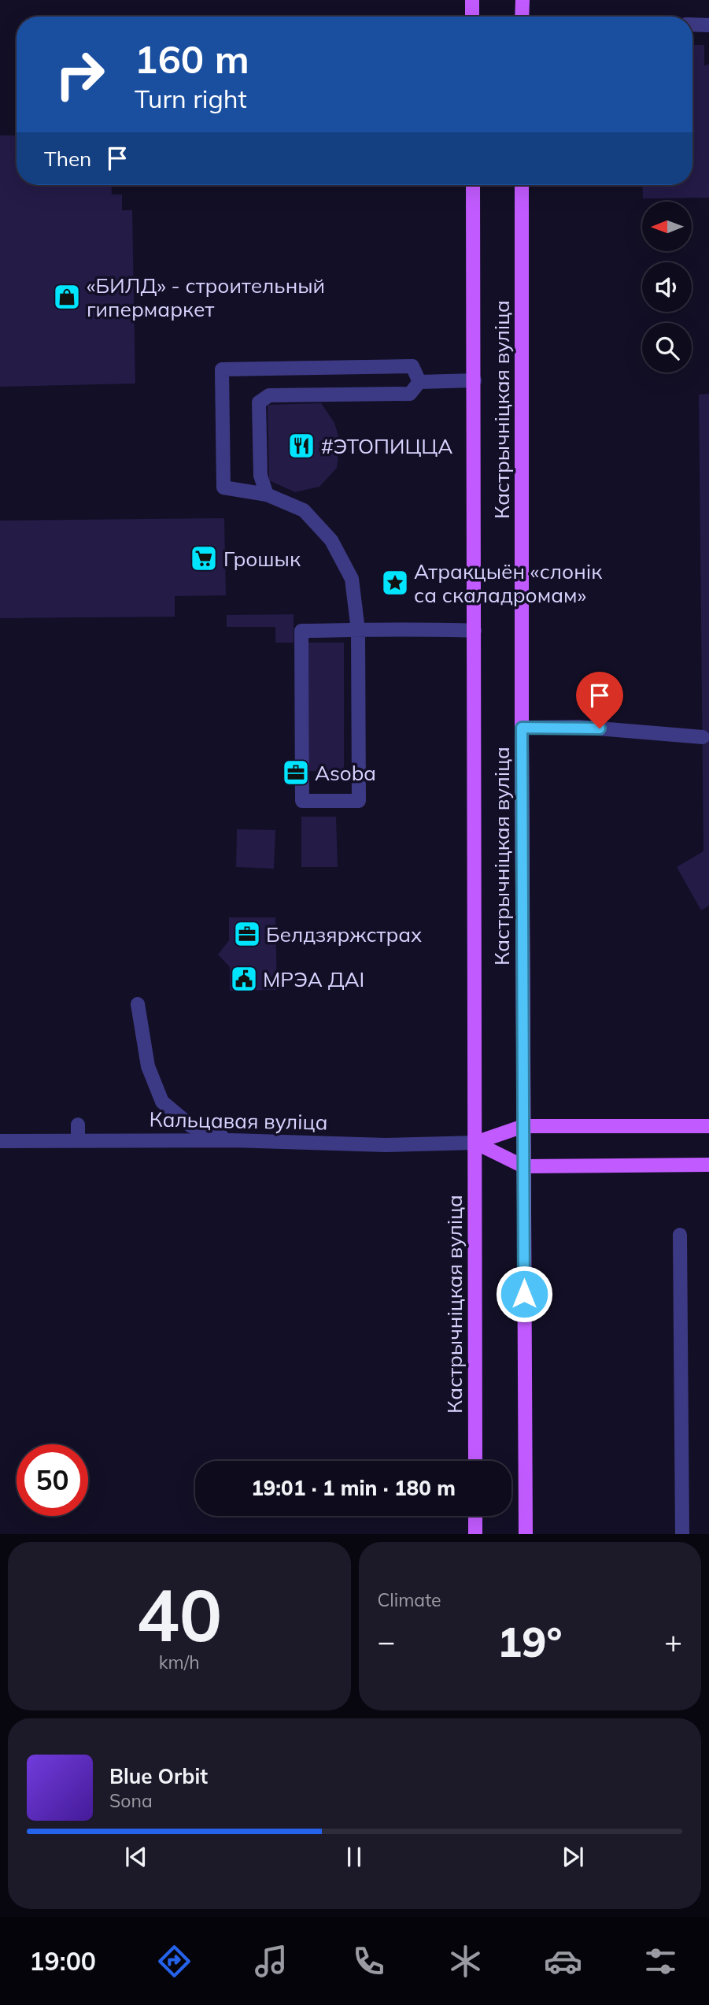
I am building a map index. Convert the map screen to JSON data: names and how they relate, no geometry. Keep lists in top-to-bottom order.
{
  "streets": {
    "main road": ["Кастрычніцкая вуліца"],
    "street": ["Кальцавая вуліца"]
  },
  "crossings": [
    ["Кастрычніцкая вуліца", "Кальцавая вуліца"]
  ],
  "places": {
    "shop": ["«БИЛД» - строительный гипермаркет"],
    "restaurant": ["#ЭТОПИЦЦА"],
    "supermarket": ["Грошык"],
    "place": ["Атракцыён «слонік са скаладромам»"],
    "office": ["Asoba", "Белдзяржстрах"],
    "public building": ["МРЭА ДАІ"]
  },
  "north": "left",
  "page": {
    "turn": ["160 m", "Turn right"],
    "then": "Then",
    "limit": "50",
    "trip": "19:01 · 1 min · 180 m",
    "tile": [
      ["40", "km/h"],
      "Climate"
    ],
    "heat": ["−", "19°", "+"],
    "song": ["Blue Orbit", "Sona"],
    "tabs": "19:00"
  }
}
